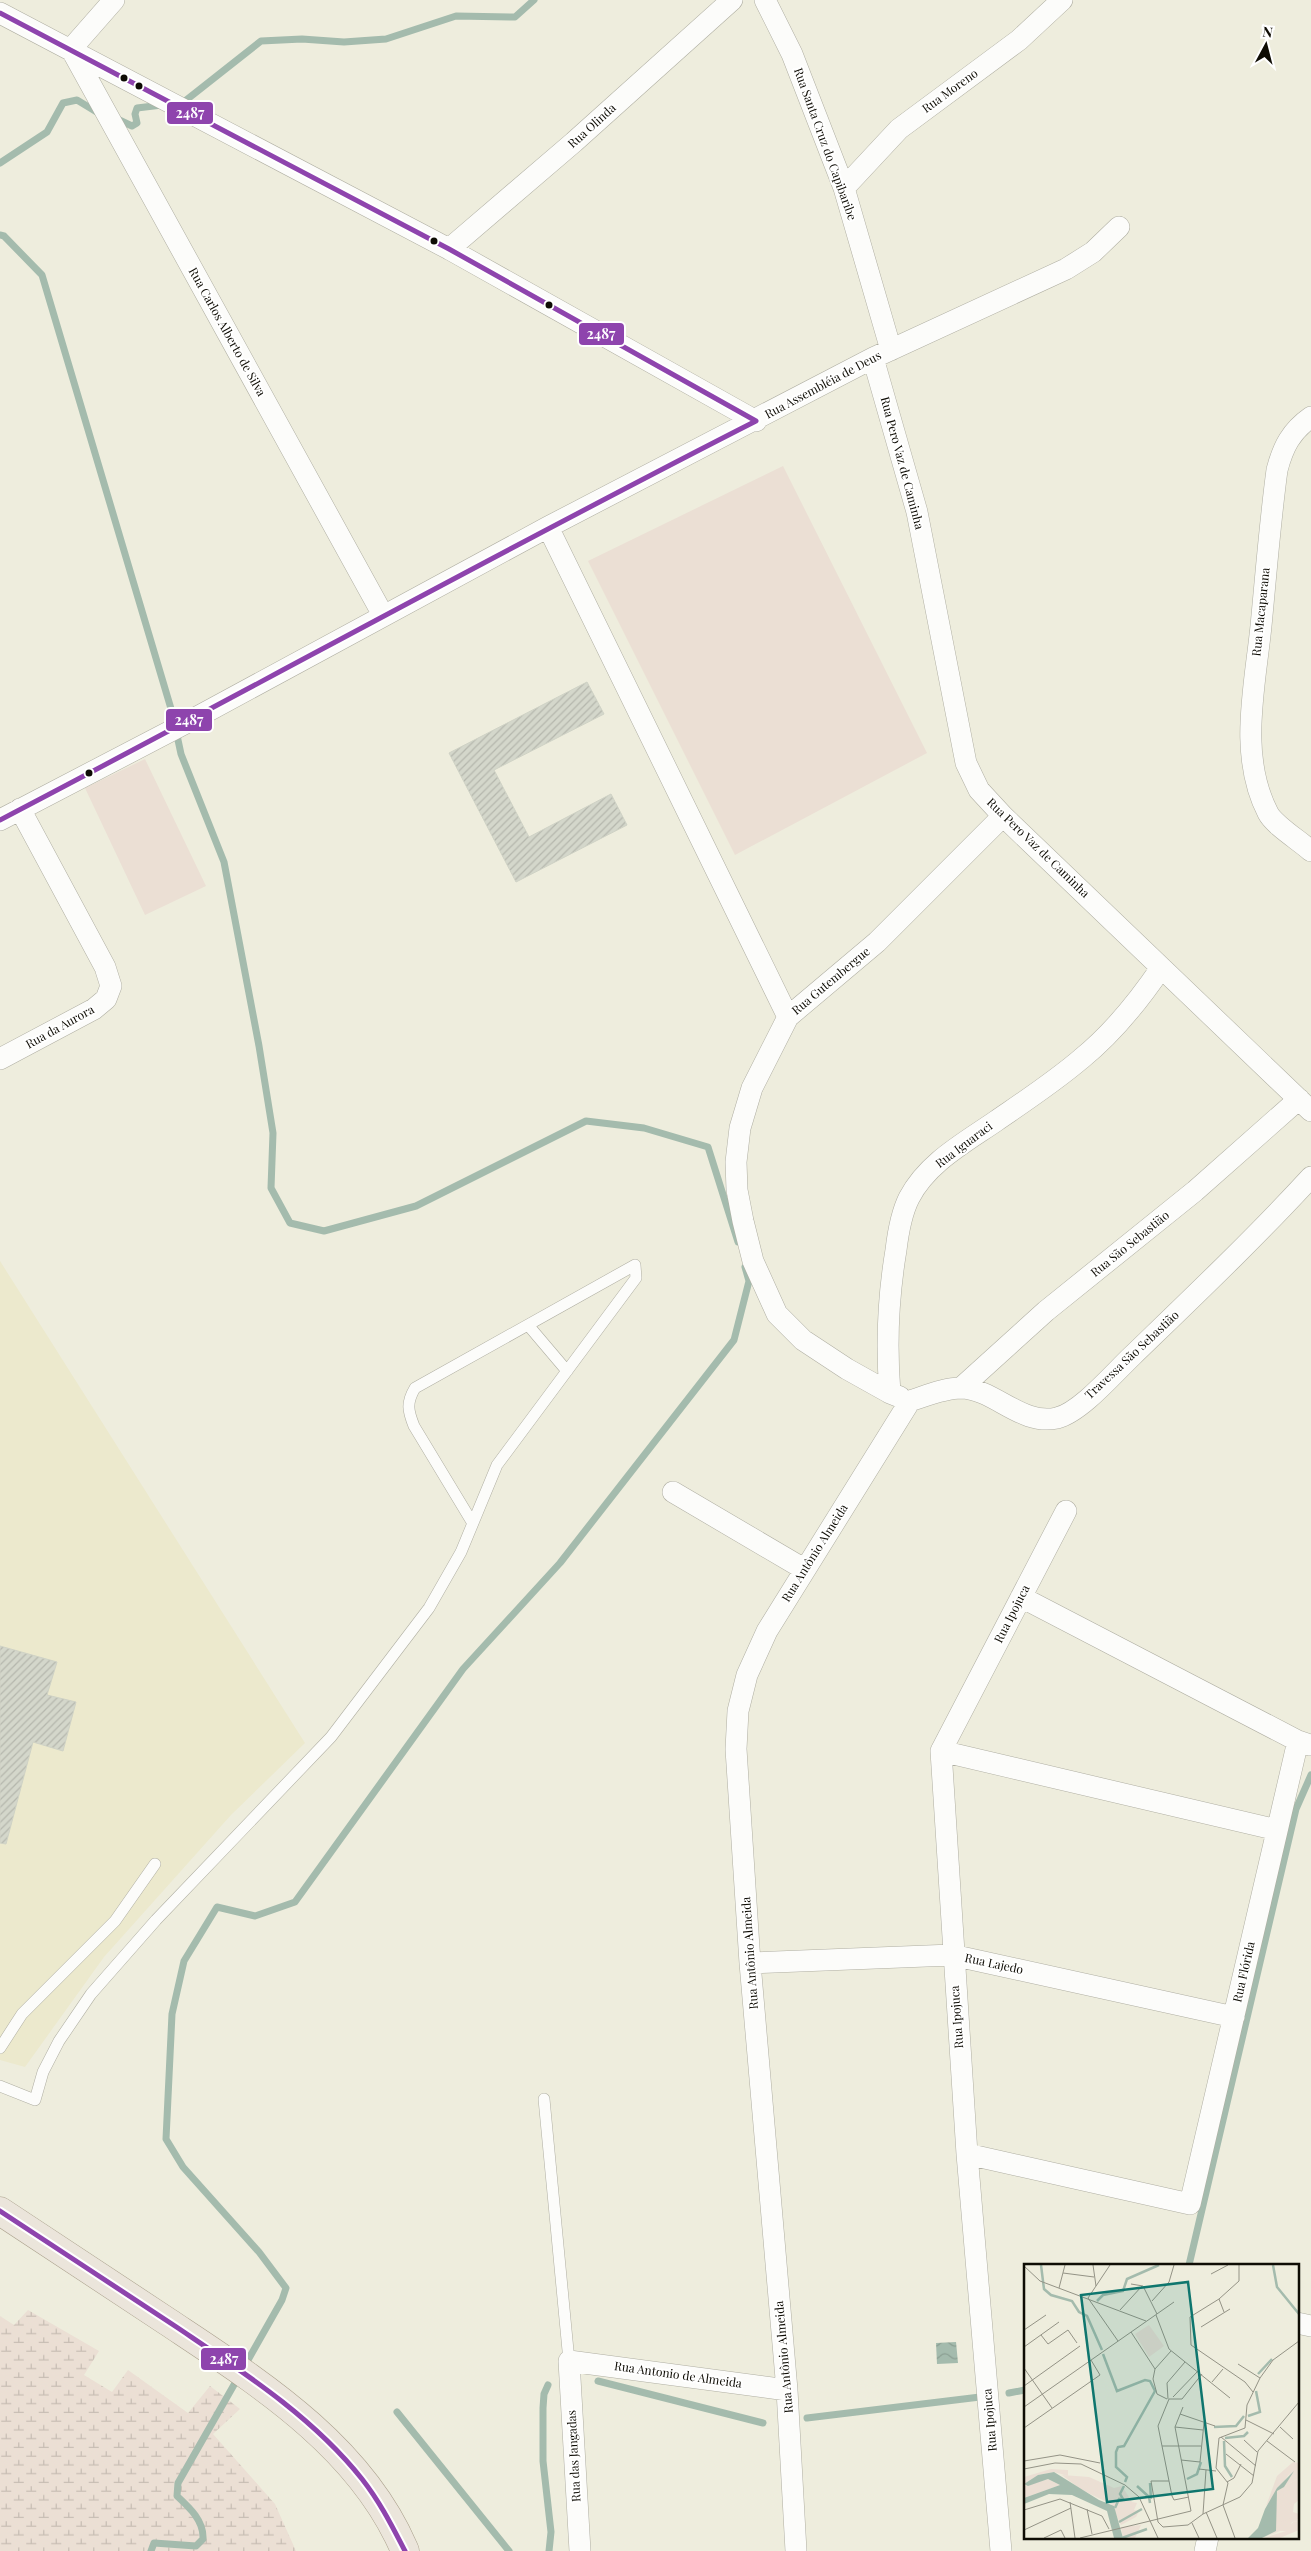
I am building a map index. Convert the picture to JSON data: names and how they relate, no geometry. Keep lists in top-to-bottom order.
{
  "streets": {
    "street": [
      "Rua Moreno",
      "Rua Olinda",
      "Rua Santa Cruz do Capibaribe",
      "Rua Carlos Alberto de Silva",
      "Rua Assembléia de Deus",
      "Rua Pero Vaz de Caminha",
      "Rua Macaparana",
      "Rua Gutembergue",
      "Rua da Aurora",
      "Rua Iguaraci",
      "Rua São Sebastião",
      "Travessa São Sebastião",
      "Rua Antônio Almeida",
      "Rua Ipojuca",
      "Rua Lajedo",
      "Rua Flórida",
      "Rua Antonio de Almeida",
      "Rua das Jangadas"
    ]
  },
  "crossings": [
    ["Rua Moreno", "Rua Santa Cruz do Capibaribe"],
    ["Rua Santa Cruz do Capibaribe", "Rua Assembléia de Deus"],
    ["Rua Santa Cruz do Capibaribe", "Rua Pero Vaz de Caminha"],
    ["Rua Carlos Alberto de Silva", "Rua Assembléia de Deus"],
    ["Rua Assembléia de Deus", "Rua Pero Vaz de Caminha"],
    ["Rua Assembléia de Deus", "Rua da Aurora"],
    ["Rua Pero Vaz de Caminha", "Rua Gutembergue"],
    ["Rua Pero Vaz de Caminha", "Rua Iguaraci"],
    ["Rua Pero Vaz de Caminha", "Rua São Sebastião"],
    ["Rua Gutembergue", "Rua Iguaraci"],
    ["Rua São Sebastião", "Travessa São Sebastião"],
    ["Rua Antônio Almeida", "Rua Lajedo"],
    ["Rua Antônio Almeida", "Rua Antonio de Almeida"],
    ["Rua Ipojuca", "Rua Lajedo"],
    ["Rua Ipojuca", "Rua Flórida"],
    ["Rua Lajedo", "Rua Flórida"],
    ["Rua Antonio de Almeida", "Rua das Jangadas"]
  ],
  "lines": ["transit line 2487"],
  "north": "top"
}
